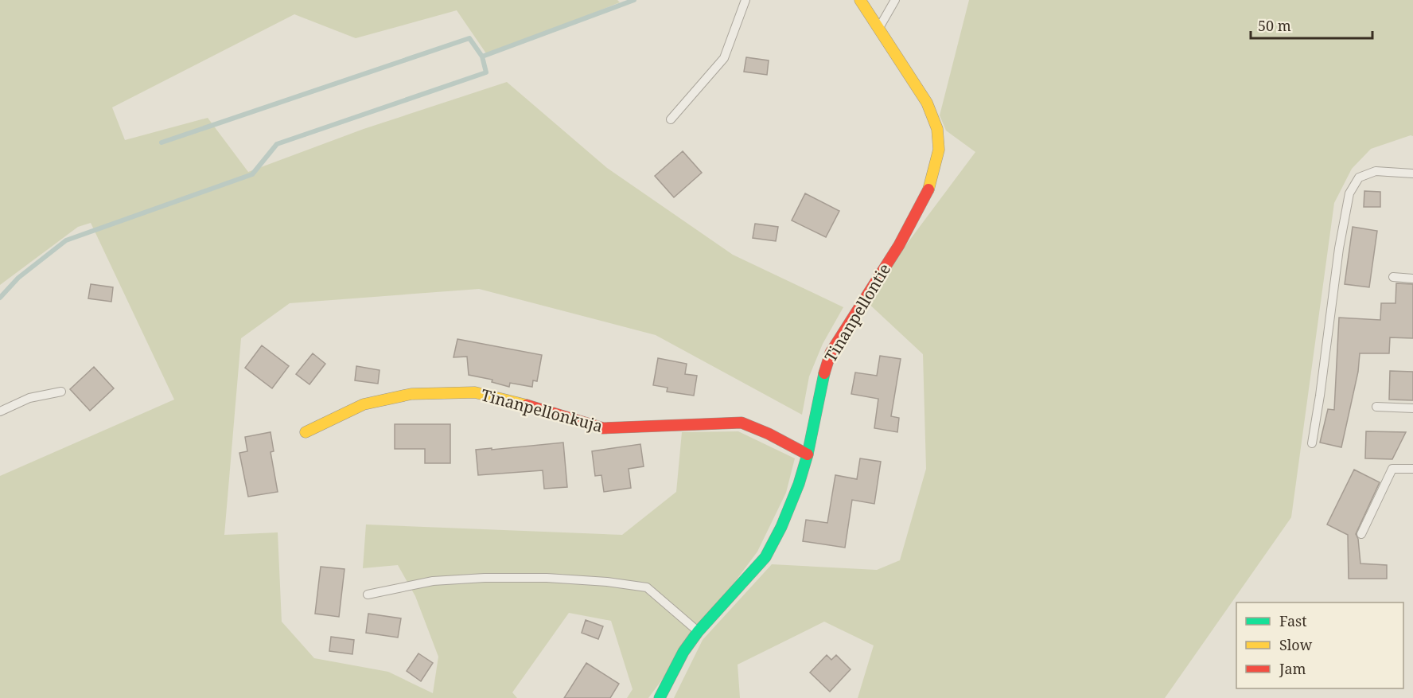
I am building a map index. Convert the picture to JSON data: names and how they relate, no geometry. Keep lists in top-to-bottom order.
{
  "streets": {
    "street": ["Tinanpellontie", "Tinanpellonkuja"]
  },
  "crossings": [
    ["Tinanpellontie", "Tinanpellonkuja"]
  ],
  "legend": ["Fast", "Slow", "Jam"],
  "scale_bar": "50 m"
}
